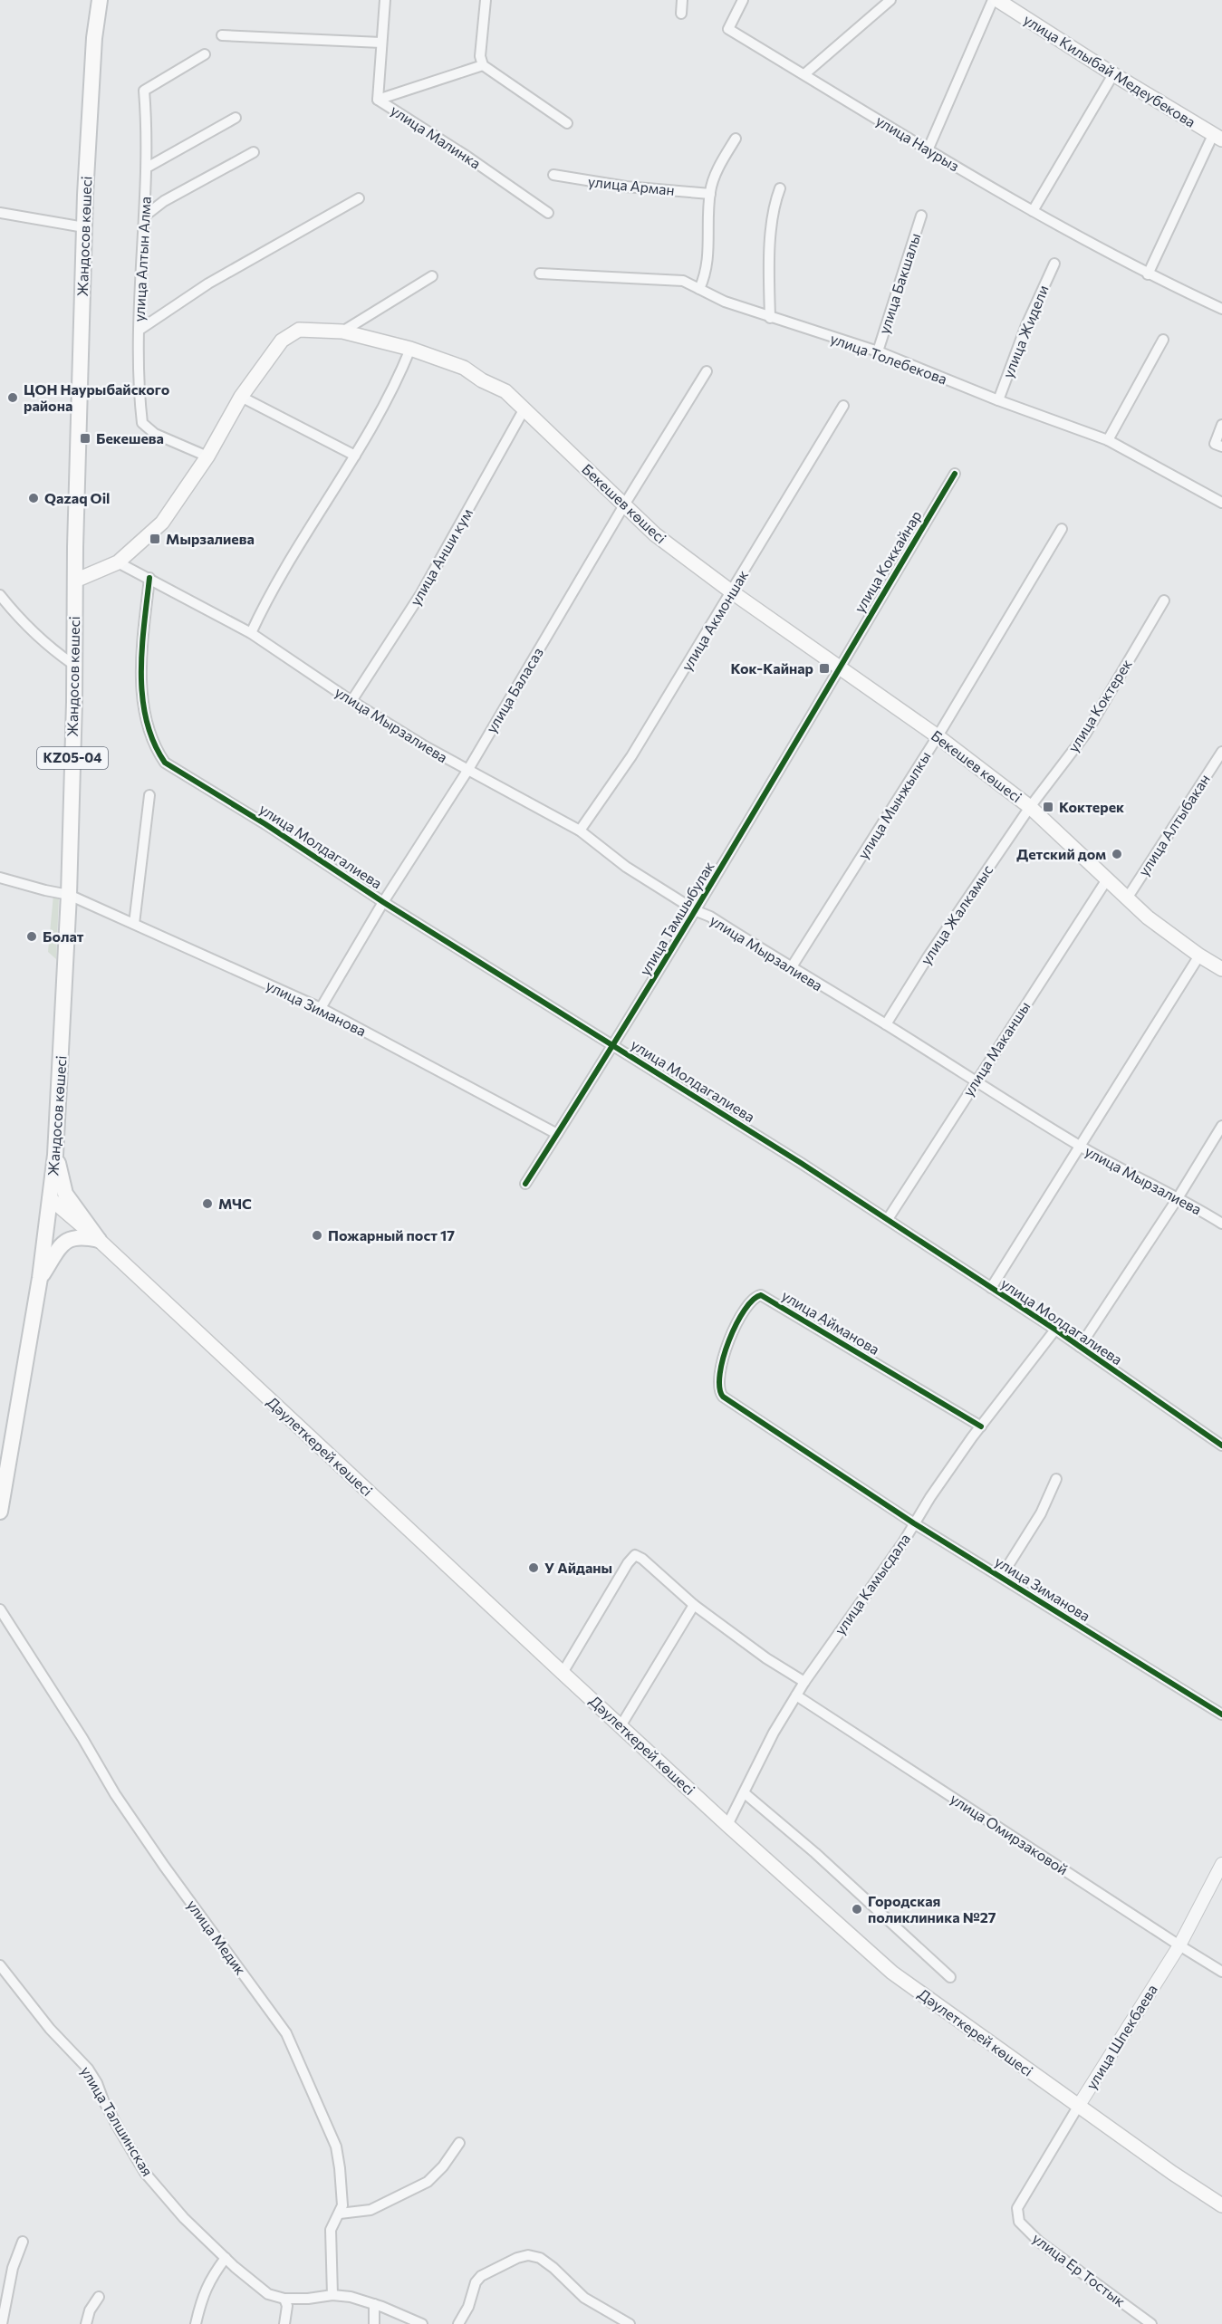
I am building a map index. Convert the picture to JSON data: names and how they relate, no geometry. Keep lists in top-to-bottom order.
{
  "streets": {
    "main road": [
      "улица Килыбай Медеубекова",
      "Жандосов көшесі",
      "Бекешев көшесі",
      "KZ05-04",
      "Дәулеткерей көшесі"
    ],
    "street": [
      "улица Малинка",
      "улица Наурыз",
      "улица Арман",
      "улица Алтын Алма",
      "улица Бакшалы",
      "улица Жидели",
      "улица Толебекова",
      "улица Анши кум",
      "улица Коккайнар",
      "улица Акмоншак",
      "улица Баласаз",
      "улица Коктерек",
      "улица Мырзалиева",
      "улица Мынжылкы",
      "улица Алтыбакан",
      "улица Молдагалиева",
      "улица Жалкамыс",
      "улица Тамшыбулак",
      "улица Зиманова",
      "улица Маканшы",
      "улица Айманова",
      "улица Камысдала",
      "улица Омирзаковой",
      "улица Медик",
      "улица Шпекбаева",
      "улица Талшинская",
      "улица Ер Тостык"
    ]
  },
  "crossings": [
    ["Жандосов көшесі", "Бекешев көшесі"],
    ["Жандосов көшесі", "улица Зиманова"],
    ["Жандосов көшесі", "Дәулеткерей көшесі"],
    ["улица Алтын Алма", "Бекешев көшесі"],
    ["улица Бакшалы", "улица Толебекова"],
    ["улица Жидели", "улица Толебекова"],
    ["Бекешев көшесі", "улица Анши кум"],
    ["Бекешев көшесі", "улица Коккайнар"],
    ["Бекешев көшесі", "улица Акмоншак"],
    ["Бекешев көшесі", "улица Баласаз"],
    ["Бекешев көшесі", "улица Коктерек"],
    ["Бекешев көшесі", "улица Мырзалиева"],
    ["Бекешев көшесі", "улица Мынжылкы"],
    ["Бекешев көшесі", "улица Алтыбакан"],
    ["Бекешев көшесі", "улица Жалкамыс"],
    ["Бекешев көшесі", "улица Тамшыбулак"],
    ["Бекешев көшесі", "улица Маканшы"],
    ["улица Анши кум", "улица Мырзалиева"],
    ["улица Коккайнар", "улица Тамшыбулак"],
    ["улица Акмоншак", "улица Мырзалиева"],
    ["улица Баласаз", "улица Мырзалиева"],
    ["улица Баласаз", "улица Молдагалиева"],
    ["улица Баласаз", "улица Зиманова"],
    ["улица Коктерек", "улица Жалкамыс"],
    ["улица Мырзалиева", "улица Мынжылкы"],
    ["улица Мырзалиева", "улица Молдагалиева"],
    ["улица Мырзалиева", "улица Жалкамыс"],
    ["улица Мырзалиева", "улица Тамшыбулак"],
    ["улица Мырзалиева", "улица Маканшы"],
    ["улица Молдагалиева", "улица Тамшыбулак"],
    ["улица Молдагалиева", "улица Маканшы"],
    ["улица Молдагалиева", "улица Камысдала"],
    ["улица Тамшыбулак", "улица Зиманова"],
    ["улица Зиманова", "улица Айманова"],
    ["улица Зиманова", "улица Камысдала"],
    ["улица Айманова", "улица Камысдала"],
    ["Дәулеткерей көшесі", "улица Камысдала"],
    ["Дәулеткерей көшесі", "улица Шпекбаева"],
    ["улица Камысдала", "улица Омирзаковой"],
    ["улица Омирзаковой", "улица Шпекбаева"],
    ["улица Медик", "улица Талшинская"],
    ["улица Шпекбаева", "улица Ер Тостык"]
  ],
  "places": {
    "other": [
      "ЦОН Наурыбайского района",
      "Qazaq Oil",
      "Детский дом",
      "Болат",
      "МЧС",
      "Пожарный пост 17",
      "У Айданы",
      "Городская поликлиника №27"
    ],
    "transit": [
      "Бекешева",
      "Мырзалиева",
      "Кок-Кайнар",
      "Коктерек"
    ]
  }
}
